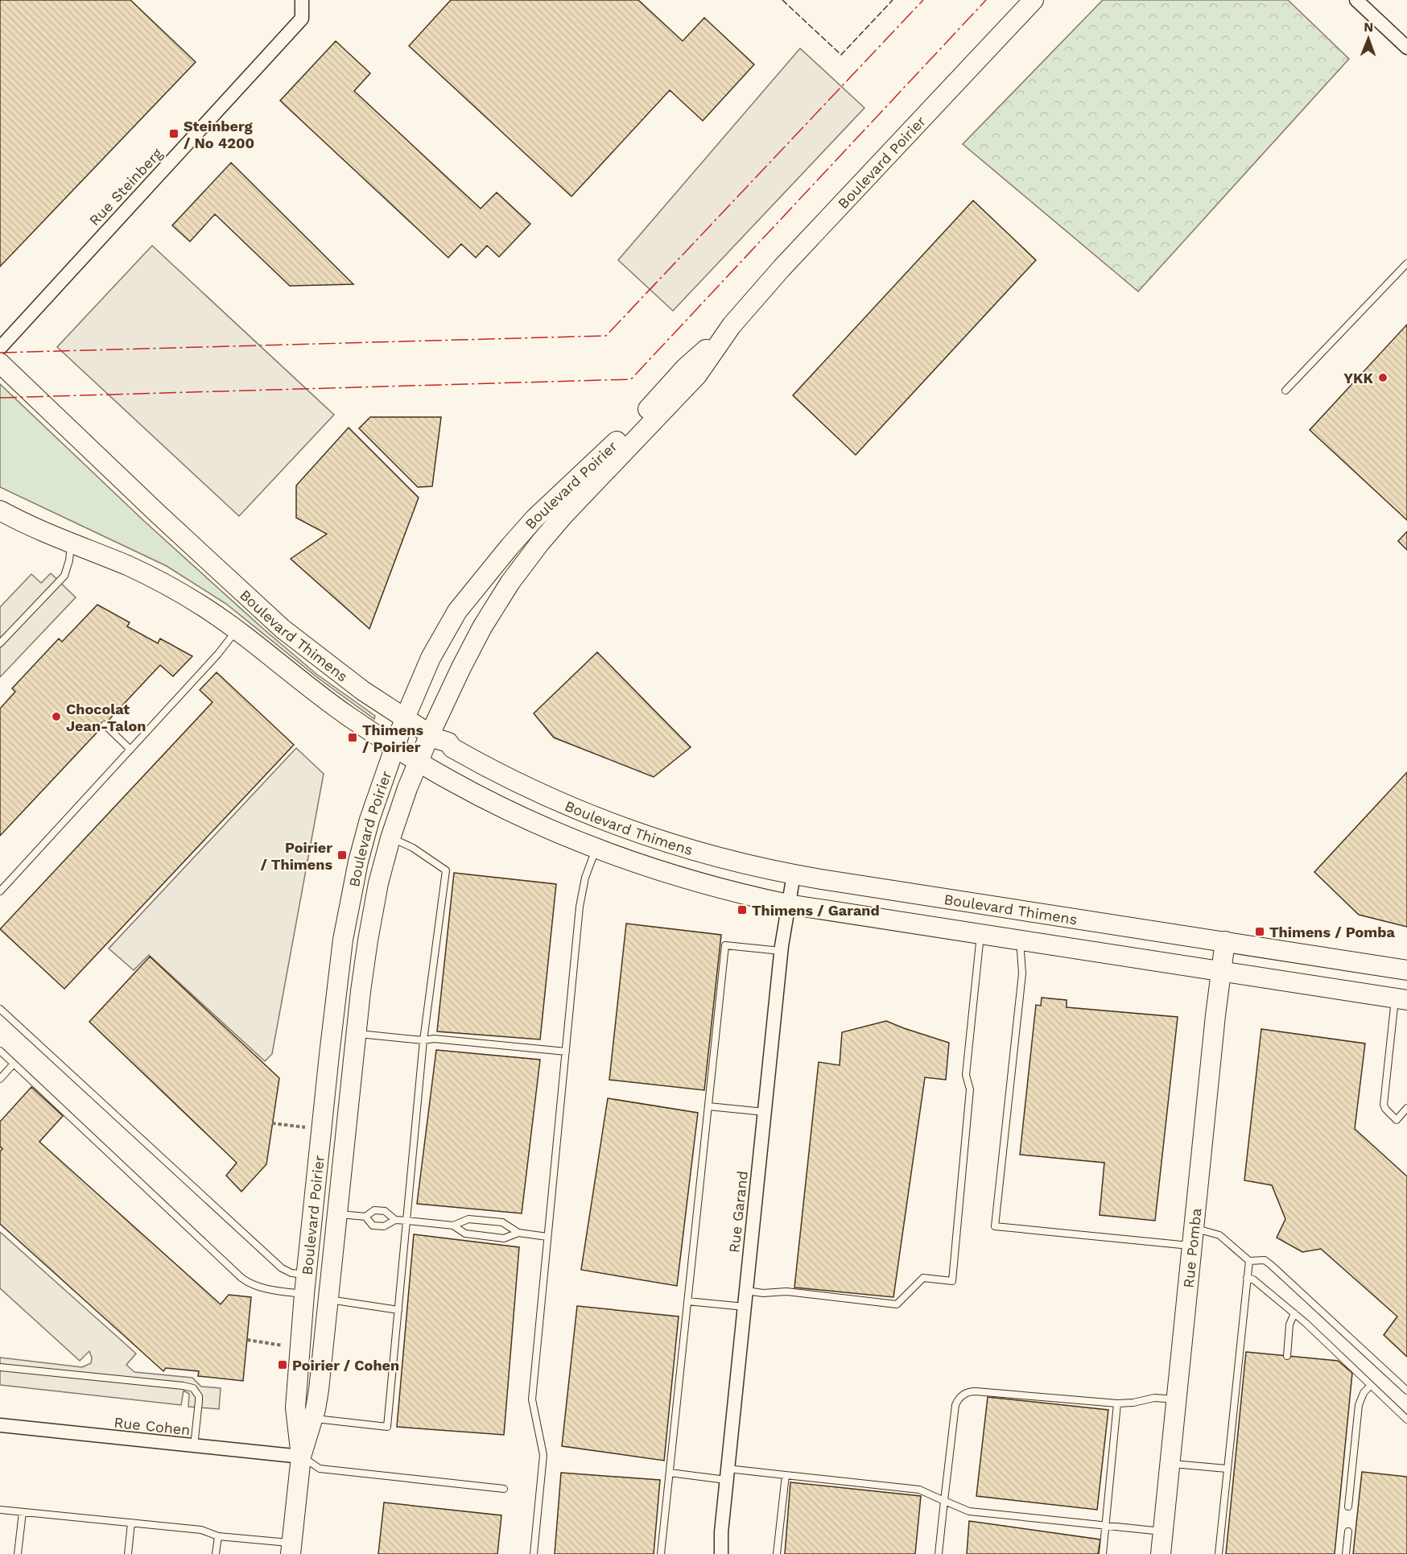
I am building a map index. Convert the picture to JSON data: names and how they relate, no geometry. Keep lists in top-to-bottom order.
{
  "streets": {
    "street": [
      "Boulevard Poirier",
      "Rue Steinberg",
      "Boulevard Thimens",
      "Rue Garand",
      "Rue Pomba",
      "Rue Cohen"
    ]
  },
  "crossings": [
    ["Boulevard Poirier", "Boulevard Thimens"],
    ["Boulevard Poirier", "Rue Cohen"],
    ["Boulevard Thimens", "Rue Garand"],
    ["Boulevard Thimens", "Rue Pomba"]
  ],
  "places": {
    "transit": [
      "Steinberg / No 4200",
      "Thimens / Poirier",
      "Poirier / Thimens",
      "Thimens / Garand",
      "Thimens / Pomba",
      "Poirier / Cohen"
    ],
    "other": ["YKK", "Chocolat Jean-Talon"]
  },
  "north": "top"
}
